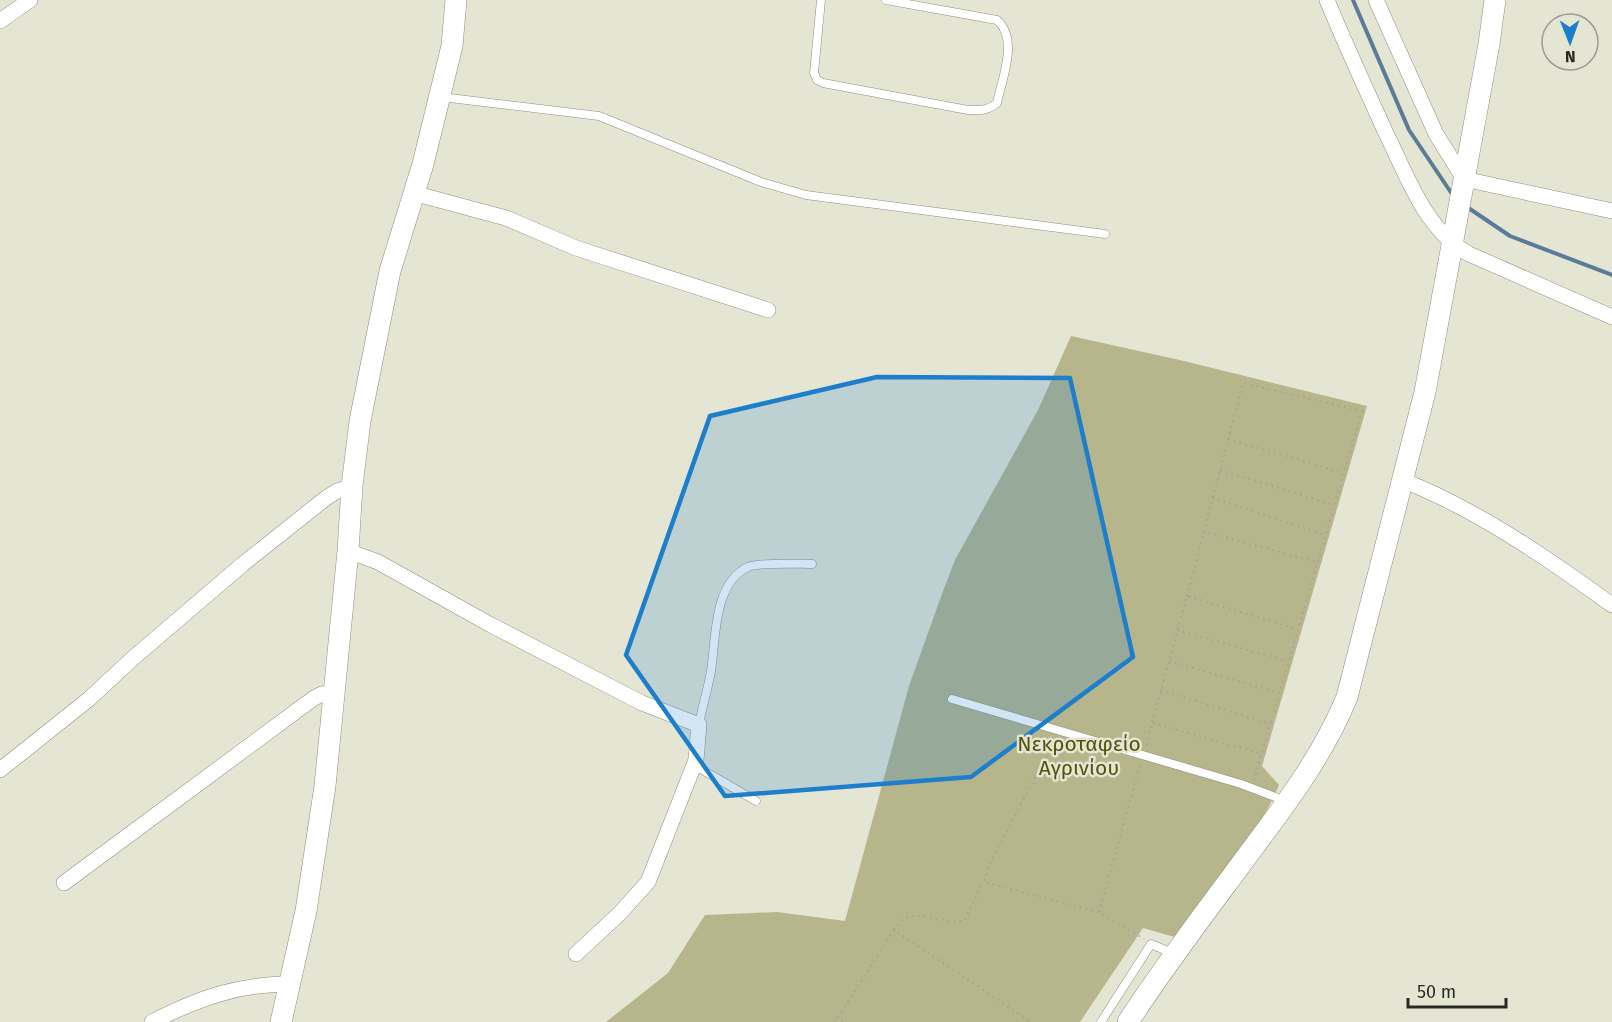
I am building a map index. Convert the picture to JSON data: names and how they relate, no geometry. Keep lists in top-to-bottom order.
{
  "parks": ["Νεκροταφείο Αγρινίου"],
  "scale_bar": "50 m",
  "north": "bottom"
}
